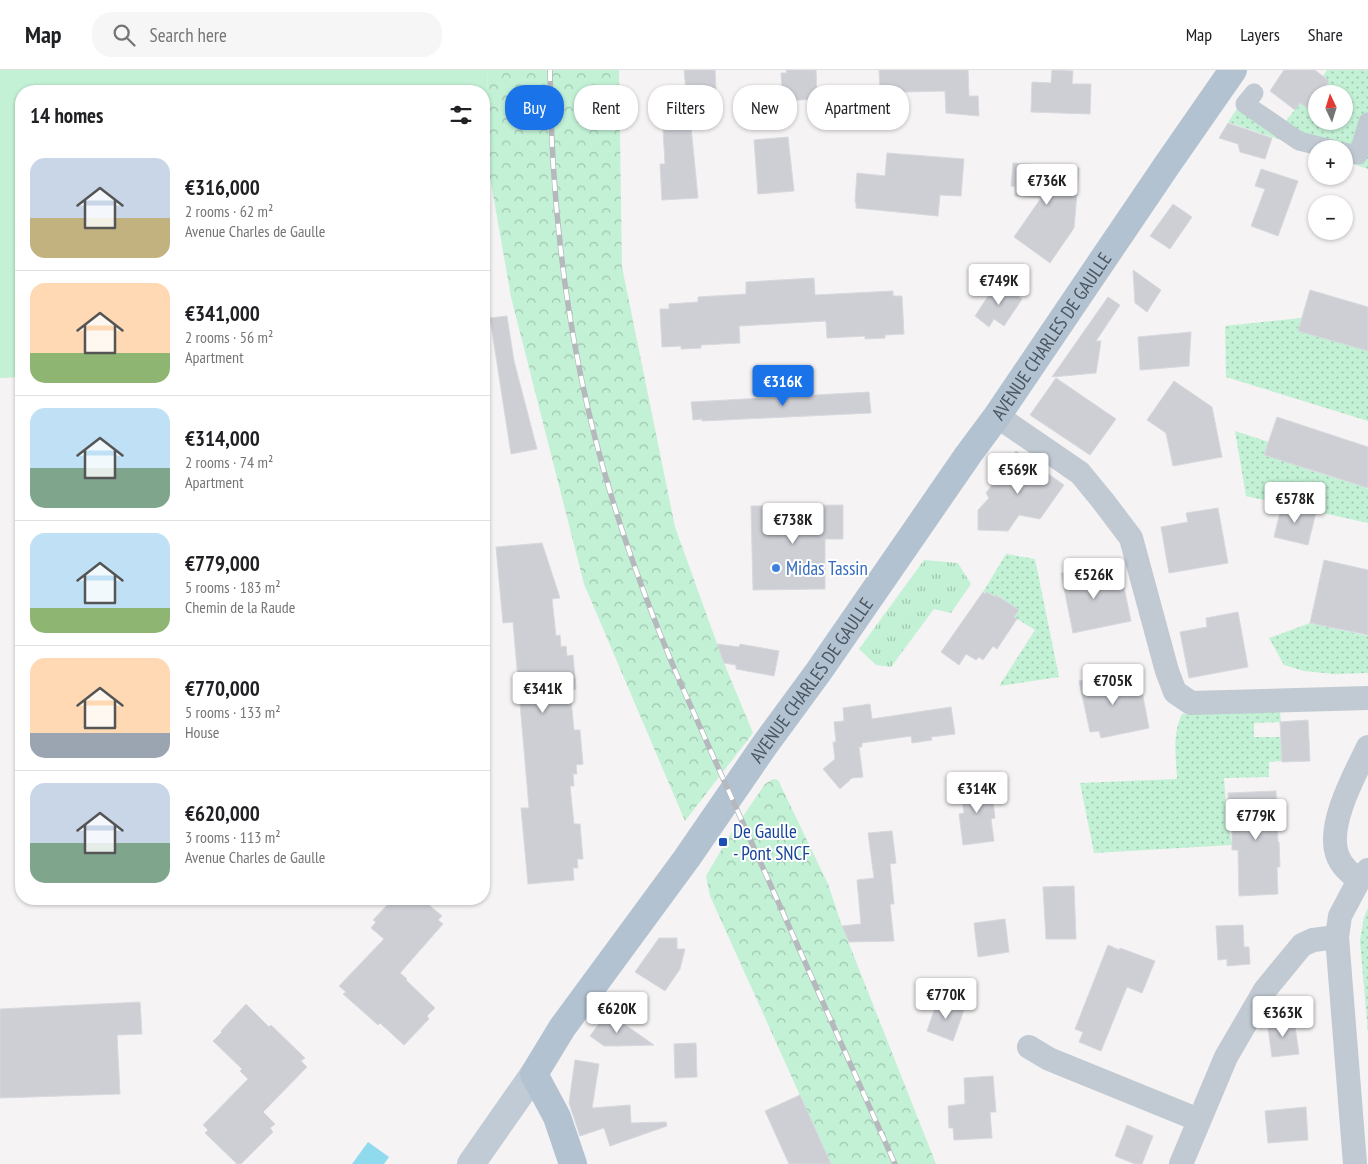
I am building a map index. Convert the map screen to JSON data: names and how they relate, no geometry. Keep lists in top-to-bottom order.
{
  "streets": {
    "main road": ["AVENUE CHARLES DE GAULLE"]
  },
  "places": {
    "other": ["Midas Tassin"],
    "transit": ["De Gaulle - Pont SNCF"]
  },
  "north": "top",
  "page": {
    "header": "Map",
    "search": "Search here",
    "nav": ["Map", "Layers", "Share"],
    "map_buttons": ["+", "−"],
    "chip": [
      "Buy",
      "Rent",
      "Filters",
      "New",
      "Apartment"
    ],
    "heading": "14 homes",
    "list": [
      {
        "name": "€316,000",
        "note": "2 rooms · 62 m² · Avenue Charles de Gaulle"
      },
      {
        "name": "€341,000",
        "note": "2 rooms · 56 m² · Apartment"
      },
      {
        "name": "€314,000",
        "note": "2 rooms · 74 m² · Apartment"
      },
      {
        "name": "€779,000",
        "note": "5 rooms · 183 m² · Chemin de la Raude"
      },
      {
        "name": "€770,000",
        "note": "5 rooms · 133 m² · House"
      },
      {
        "name": "€620,000",
        "note": "3 rooms · 113 m² · Avenue Charles de Gaulle"
      }
    ],
    "price": [
      "€736K",
      "€749K",
      "€316K",
      "€569K",
      "€578K",
      "€738K",
      "€526K",
      "€705K",
      "€341K",
      "€314K",
      "€779K",
      "€770K",
      "€620K",
      "€363K"
    ]
  }
}
